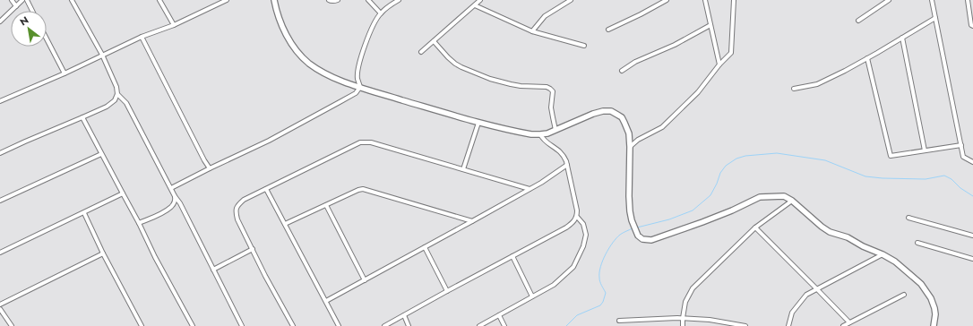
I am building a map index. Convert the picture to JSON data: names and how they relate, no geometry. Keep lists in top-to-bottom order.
{
  "north": "top left"
}
